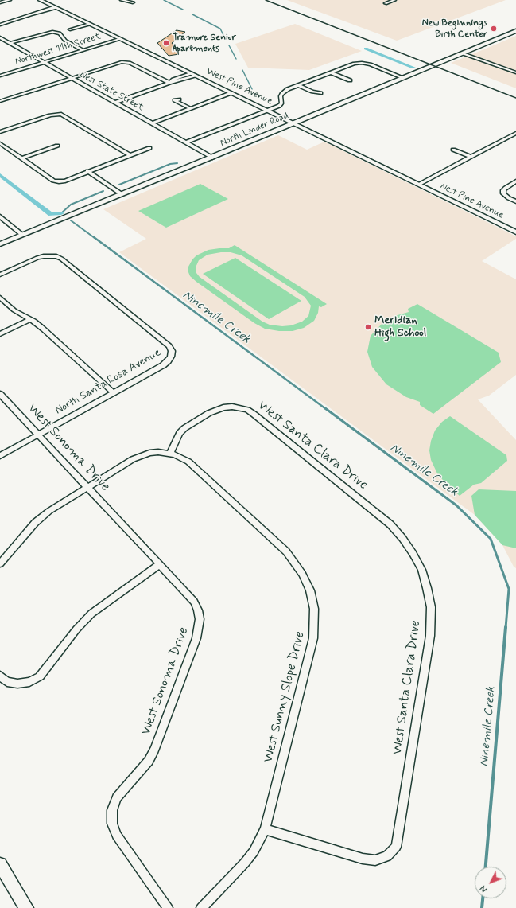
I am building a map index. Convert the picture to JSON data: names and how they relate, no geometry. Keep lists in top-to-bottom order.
{
  "streets": {
    "main road": ["North Linder Road"],
    "street": [
      "Northwest 11th Street",
      "West Pine Avenue",
      "West State Street",
      "North Santa Rosa Avenue",
      "West Santa Clara Drive",
      "West Sonoma Drive",
      "West Sunny Slope Drive"
    ]
  },
  "crossings": [
    ["Northwest 11th Street", "West Pine Avenue"],
    ["Northwest 11th Street", "West State Street"],
    ["West Pine Avenue", "North Linder Road"],
    ["West State Street", "North Linder Road"],
    ["North Santa Rosa Avenue", "West Sonoma Drive"],
    ["West Santa Clara Drive", "West Sunny Slope Drive"]
  ],
  "water": ["Ninemile Creek"],
  "places": ["New Beginnings Birth Center", "Tramore Senior Apartments", "Meridian High School"],
  "north": "bottom left"
}
